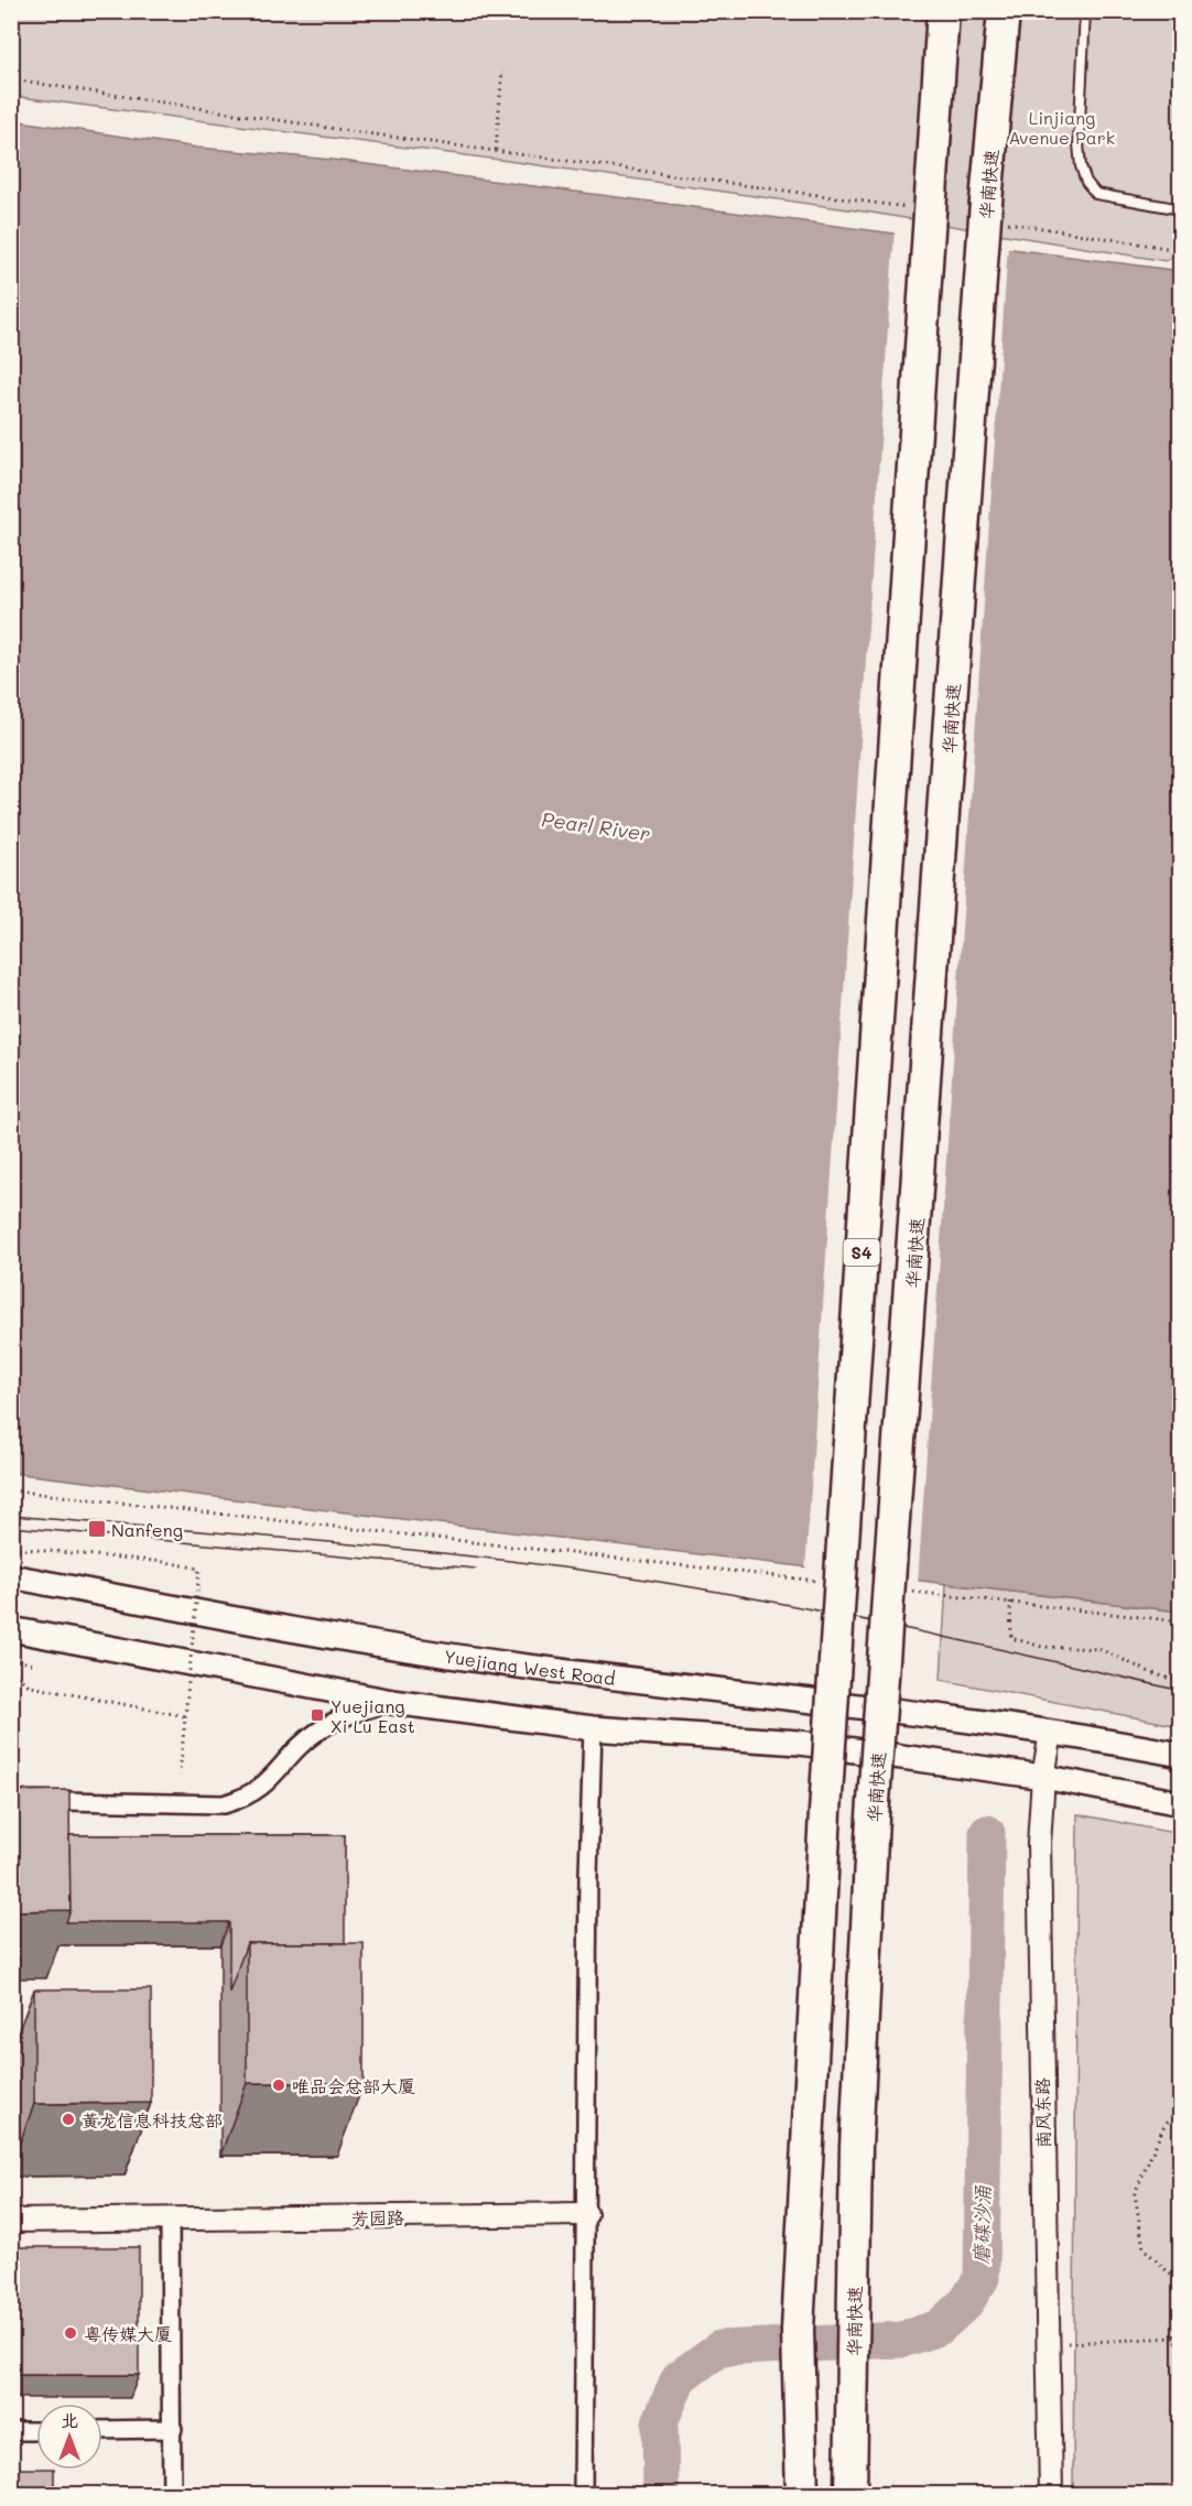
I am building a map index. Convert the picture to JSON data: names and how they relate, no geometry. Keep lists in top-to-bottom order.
{
  "streets": {
    "highway": ["华南快速", "S4"],
    "main road": ["Yuejiang West Road"],
    "street": ["南风东路", "芳园路"]
  },
  "crossings": [
    ["Yuejiang West Road", "南风东路"]
  ],
  "water": ["Pearl River", "磨碟沙涌"],
  "parks": ["Linjiang Avenue Park"],
  "places": {
    "transit": ["Nanfeng", "Yuejiang Xi Lu East"],
    "other": ["唯品会总部大厦", "黄龙信息科技总部", "粤传媒大厦"]
  },
  "north": "top"
}
